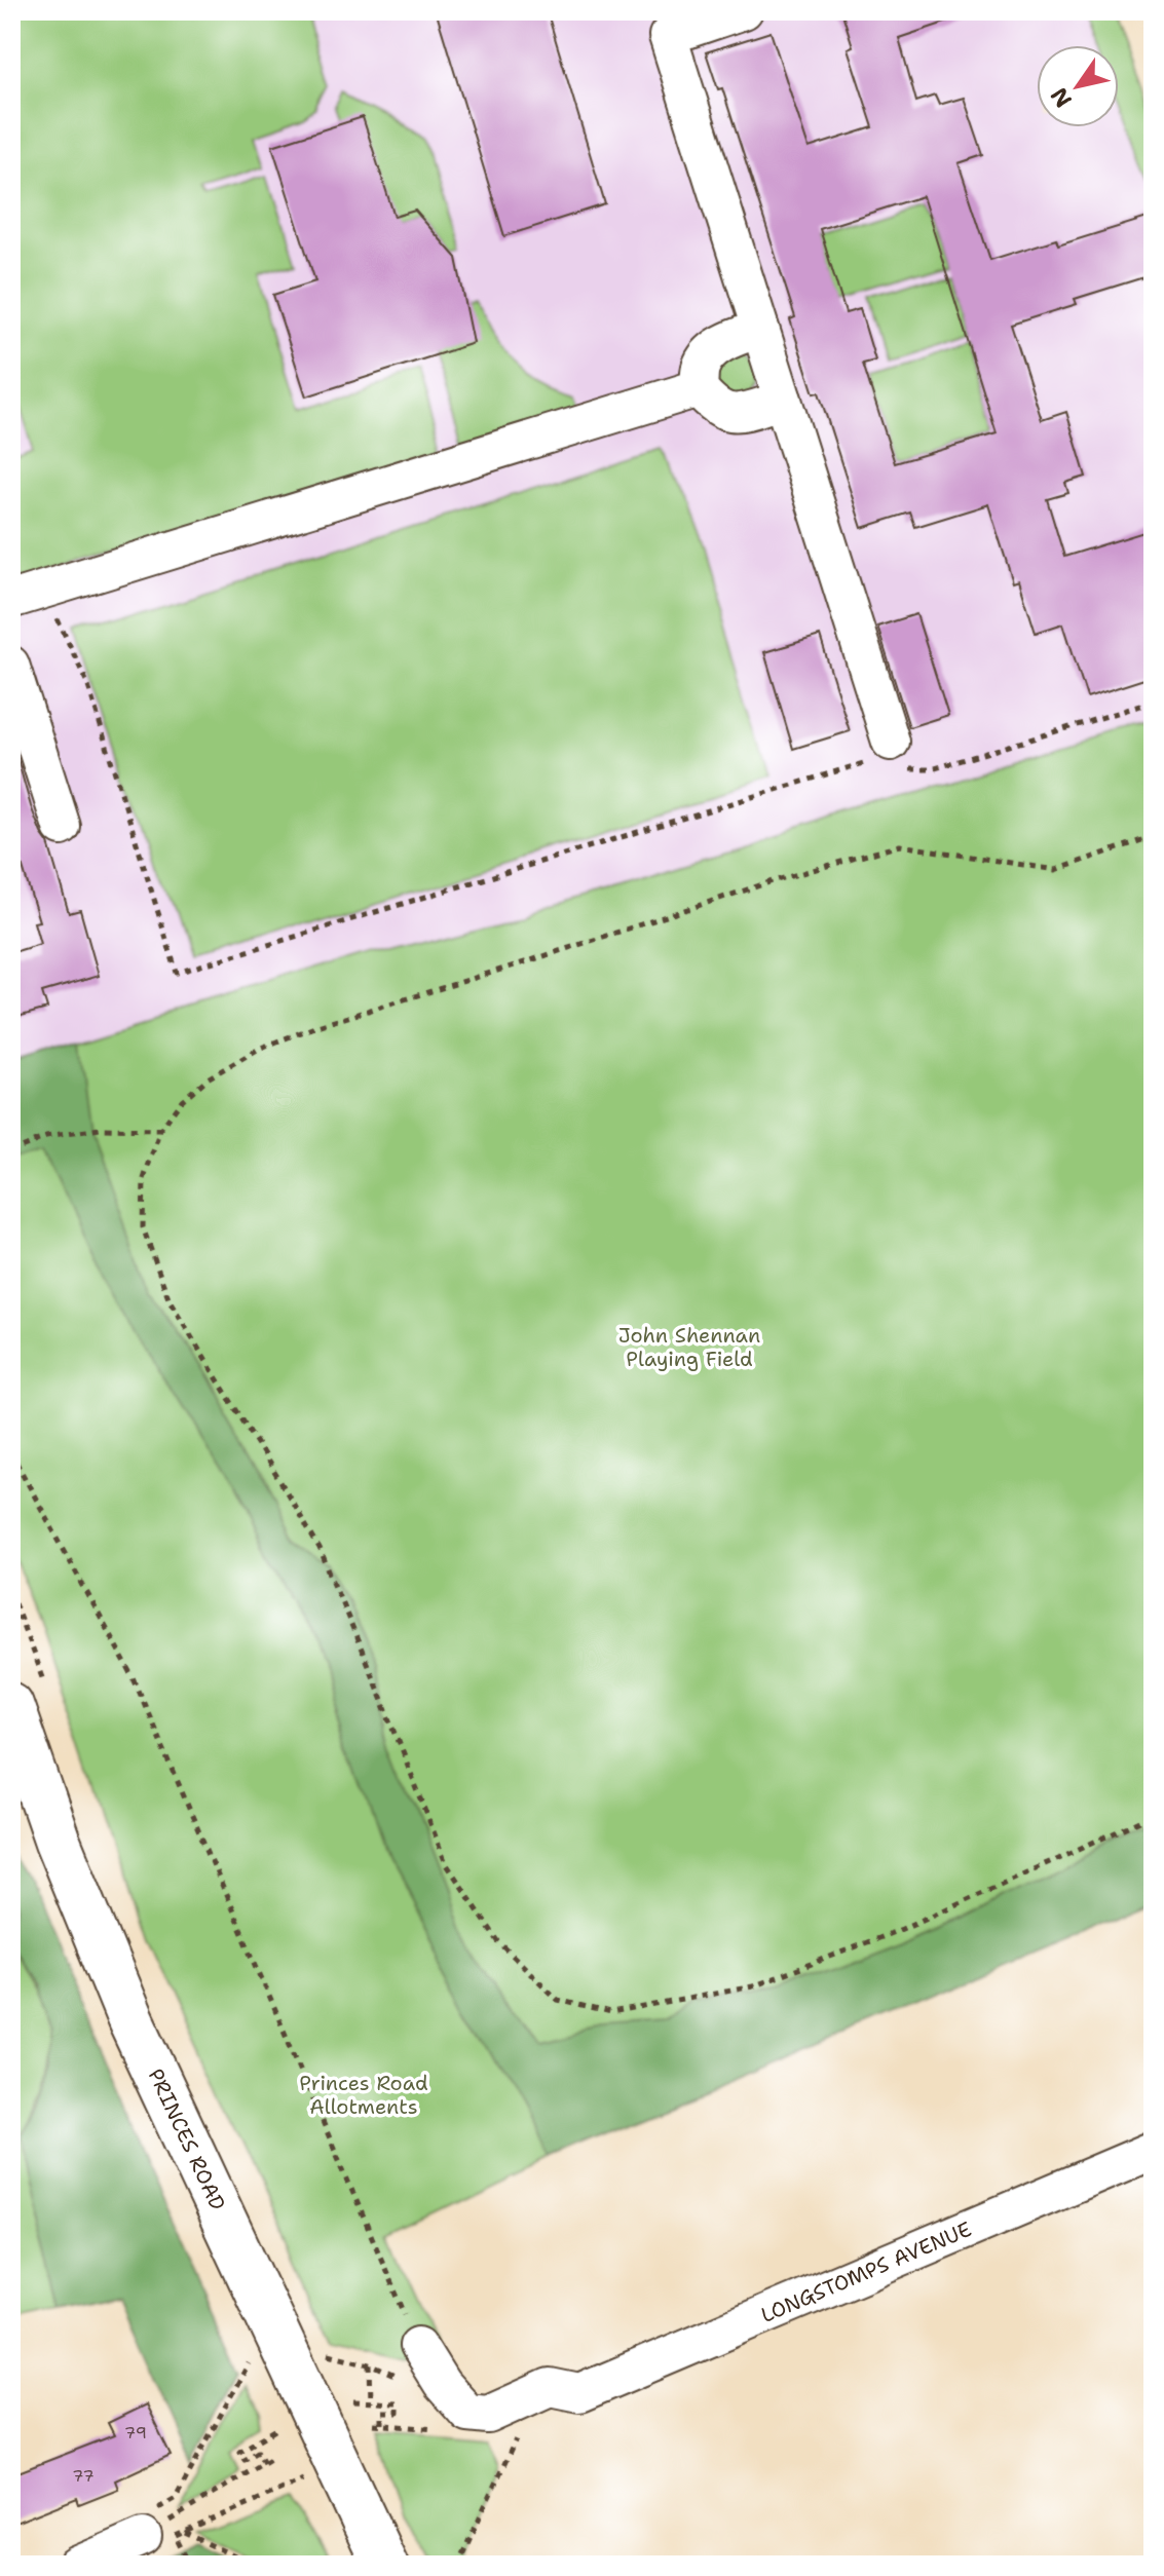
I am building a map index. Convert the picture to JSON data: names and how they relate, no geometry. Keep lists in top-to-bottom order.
{
  "streets": {
    "main road": ["PRINCES ROAD"],
    "street": ["LONGSTOMPS AVENUE"]
  },
  "parks": ["John Shennan Playing Field", "Princes Road Allotments"],
  "house_numbers": ["79", "77"],
  "north": "bottom left"
}
